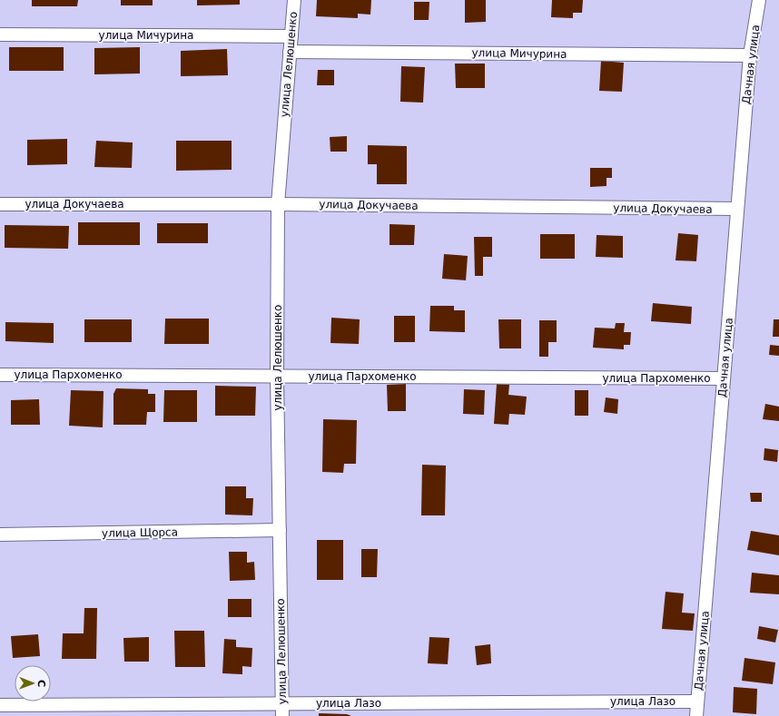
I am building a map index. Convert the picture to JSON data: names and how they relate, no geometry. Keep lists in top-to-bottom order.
{
  "streets": {
    "street": [
      "улица Мичурина",
      "улица Лелюшенко",
      "Дачная улица",
      "улица Докучаева",
      "улица Пархоменко",
      "улица Щорса",
      "улица Лазо"
    ]
  },
  "crossings": [
    ["улица Мичурина", "улица Лелюшенко"],
    ["улица Мичурина", "Дачная улица"],
    ["улица Лелюшенко", "улица Докучаева"],
    ["улица Лелюшенко", "улица Пархоменко"],
    ["улица Лелюшенко", "улица Щорса"],
    ["улица Лелюшенко", "улица Лазо"],
    ["Дачная улица", "улица Докучаева"],
    ["Дачная улица", "улица Пархоменко"],
    ["Дачная улица", "улица Лазо"]
  ],
  "north": "right"
}
